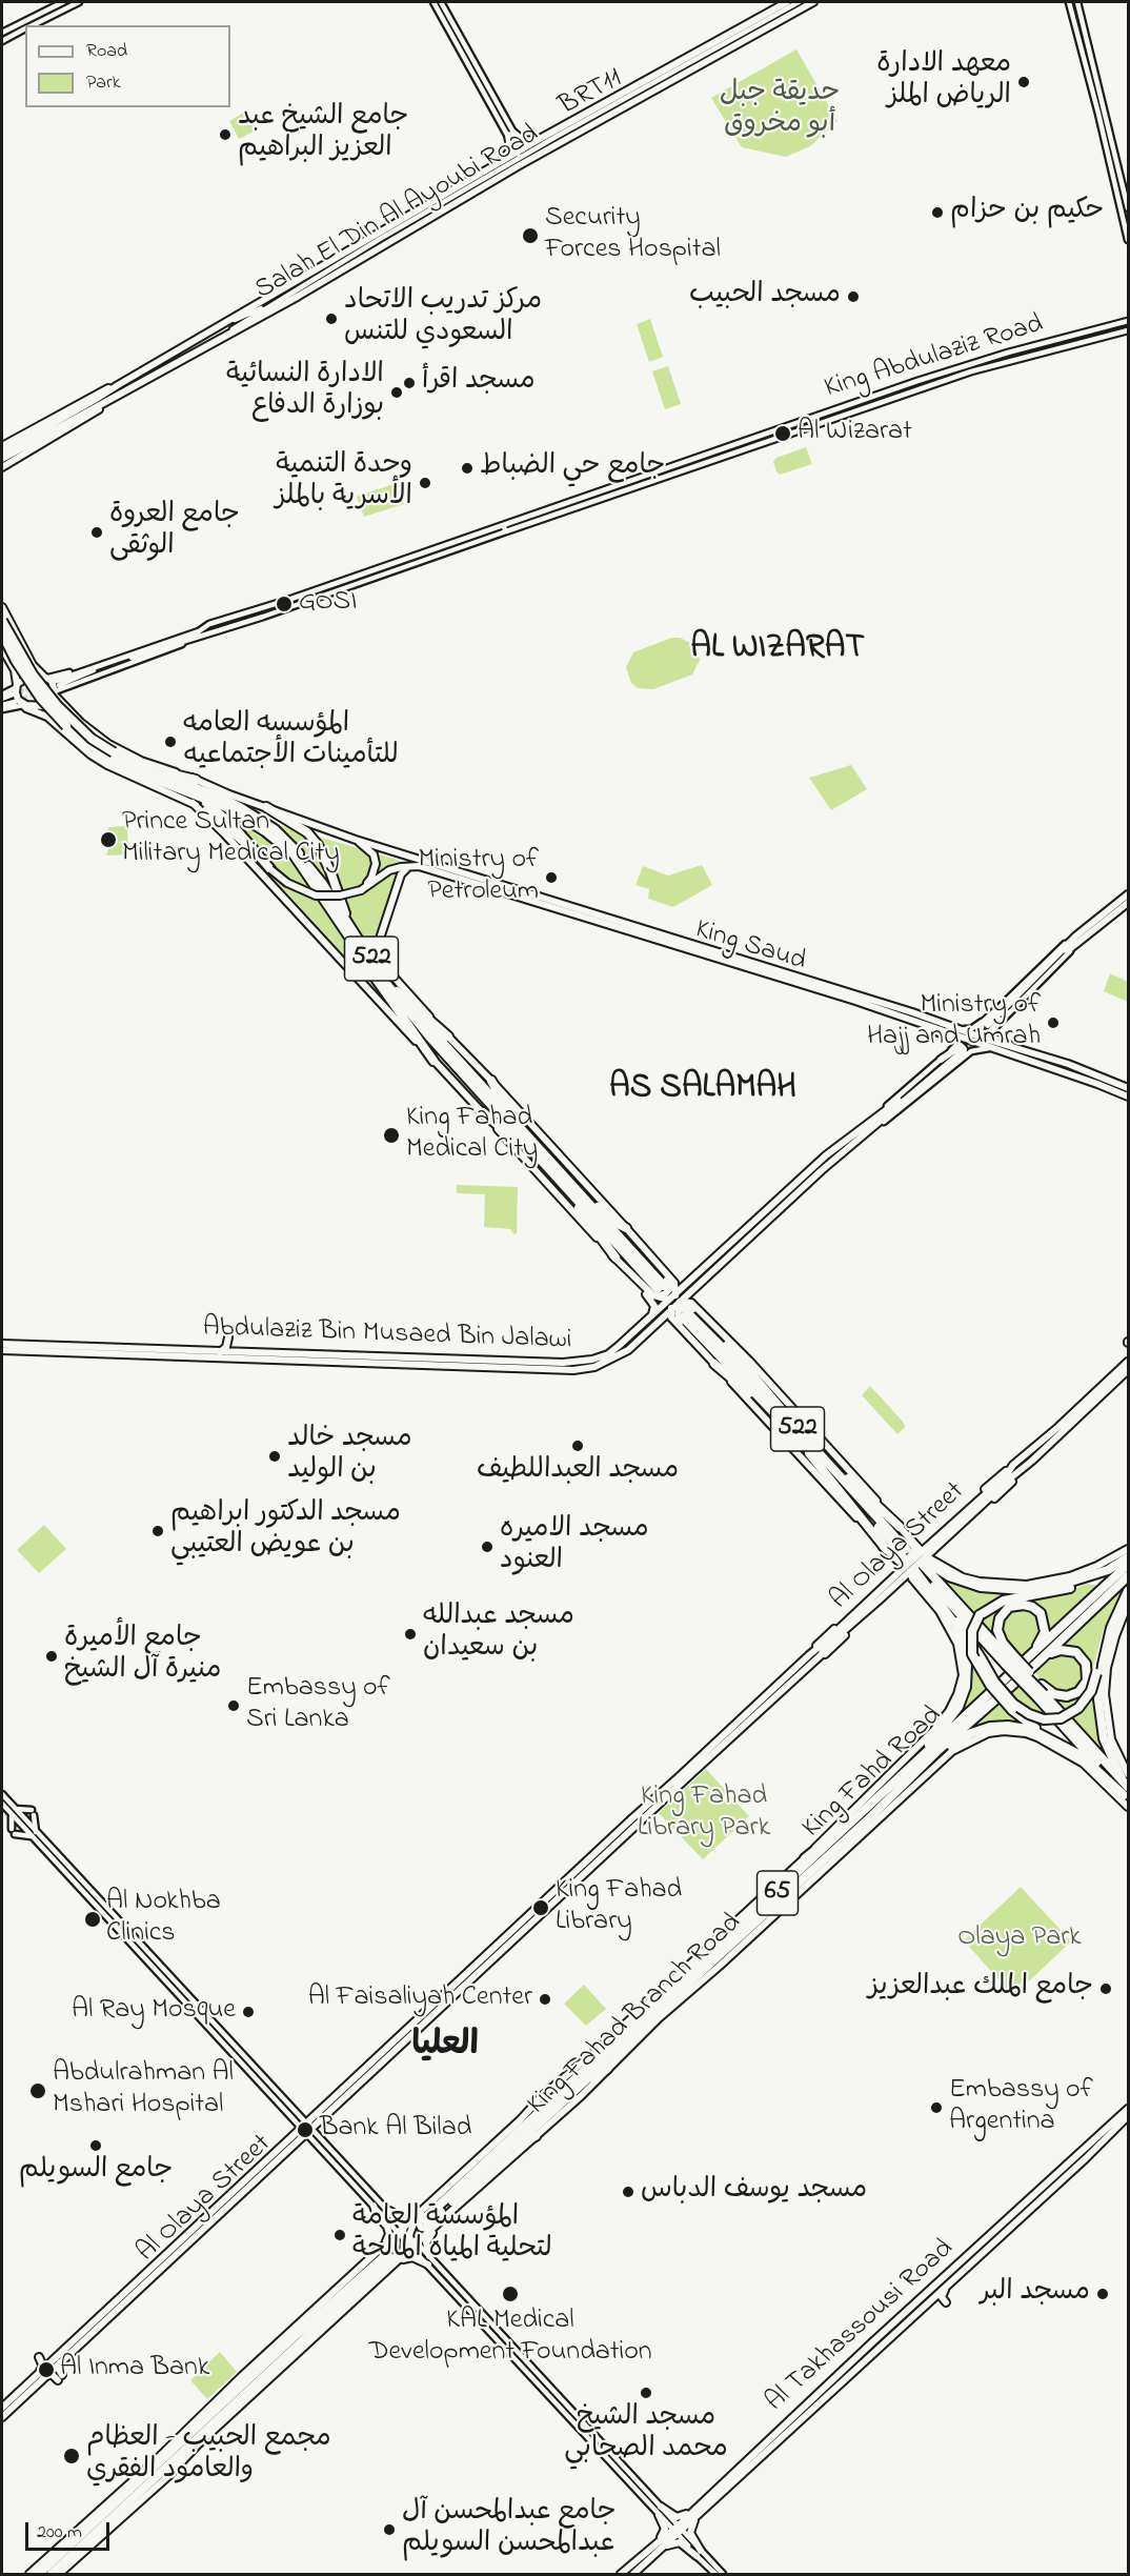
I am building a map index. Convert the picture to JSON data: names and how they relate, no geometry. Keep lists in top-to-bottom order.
{
  "streets": {
    "highway": ["522", "King Fahd Road", "65"],
    "main road": [
      "BRT11",
      "Salah El Din Al Ayoubi Road",
      "King Abdulaziz Road",
      "King Saud",
      "Abdulaziz Bin Musaed Bin Jalawi",
      "Al Olaya Street",
      "King Fahad Branch Road",
      "Al Takhassousi Road"
    ]
  },
  "crossings": [
    ["BRT11", "Salah El Din Al Ayoubi Road"],
    ["King Abdulaziz Road", "King Saud"],
    ["King Fahd Road", "King Fahad Branch Road"]
  ],
  "districts": ["AL WIZARAT", "AS SALAMAH", "العليا"],
  "parks": ["حديقة جبل أبو مخروق", "King Fahad Library Park", "Olaya Park"],
  "places": [
    "معهد الادارة الرياض الملز",
    "جامع الشيخ عبد العزيز البراهيم",
    "حكيم بن حزام",
    "Security Forces Hospital",
    "مسجد الحبيب",
    "مركز تدريب الاتحاد السعودي للتنس",
    "مسجد اقرأ",
    "الادارة النسائية بوزارة الدفاع",
    "Al Wizarat",
    "جامع حي الضباط",
    "وحدة التنمية الأسرية بالملز",
    "جامع العروة الوثقى",
    "GOSI",
    "المؤسسه العامه للتأمينات الأجتماعيه",
    "Prince Sultan Military Medical City",
    "Ministry of Petroleum",
    "Ministry of Hajj and Umrah",
    "King Fahad Medical City",
    "مسجد العبداللطيف",
    "مسجد خالد بن الوليد",
    "مسجد الدكتور ابراهيم بن عويض العتيبي",
    "مسجد الاميره العنود",
    "مسجد عبدالله بن سعيدان",
    "جامع الأميرة منيرة آل الشيخ",
    "Embassy of Sri Lanka",
    "King Fahad Library",
    "Al Nokhba Clinics",
    "جامع الملك عبدالعزيز",
    "Al Faisaliyah Center",
    "Al Ray Mosque",
    "Abdulrahman Al Mshari Hospital",
    "Embassy of Argentina",
    "Bank Al Bilad",
    "جامع السويلم",
    "مسجد يوسف الدباس",
    "المؤسسة العامة لتحلية المياه المالحة",
    "KAL Medical Development Foundation",
    "مسجد البر",
    "Al Inma Bank",
    "مسجد الشيخ محمد الصحابي",
    "مجمع الحبيب - العظام والعامود الفقري",
    "جامع عبدالمحسن آل عبدالمحسن السويلم"
  ],
  "legend": ["Road", "Park"],
  "scale_bar": "200 m"
}
